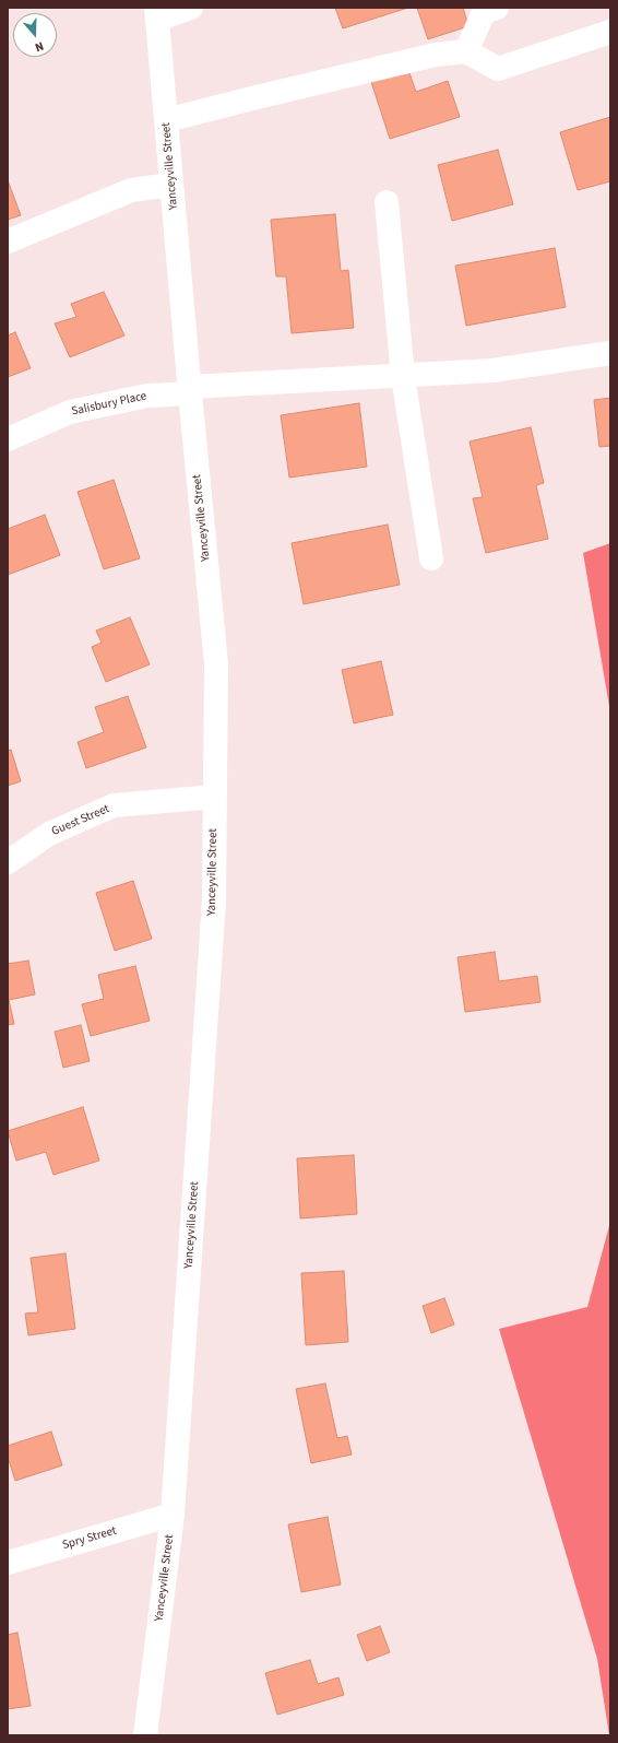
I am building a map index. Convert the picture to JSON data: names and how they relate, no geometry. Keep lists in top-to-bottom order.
{
  "streets": {
    "main road": [
      "Yanceyville Street",
      "Salisbury Place",
      "Guest Street",
      "Spry Street"
    ]
  },
  "crossings": [
    ["Yanceyville Street", "Salisbury Place"],
    ["Yanceyville Street", "Guest Street"],
    ["Yanceyville Street", "Spry Street"]
  ],
  "north": "bottom"
}
